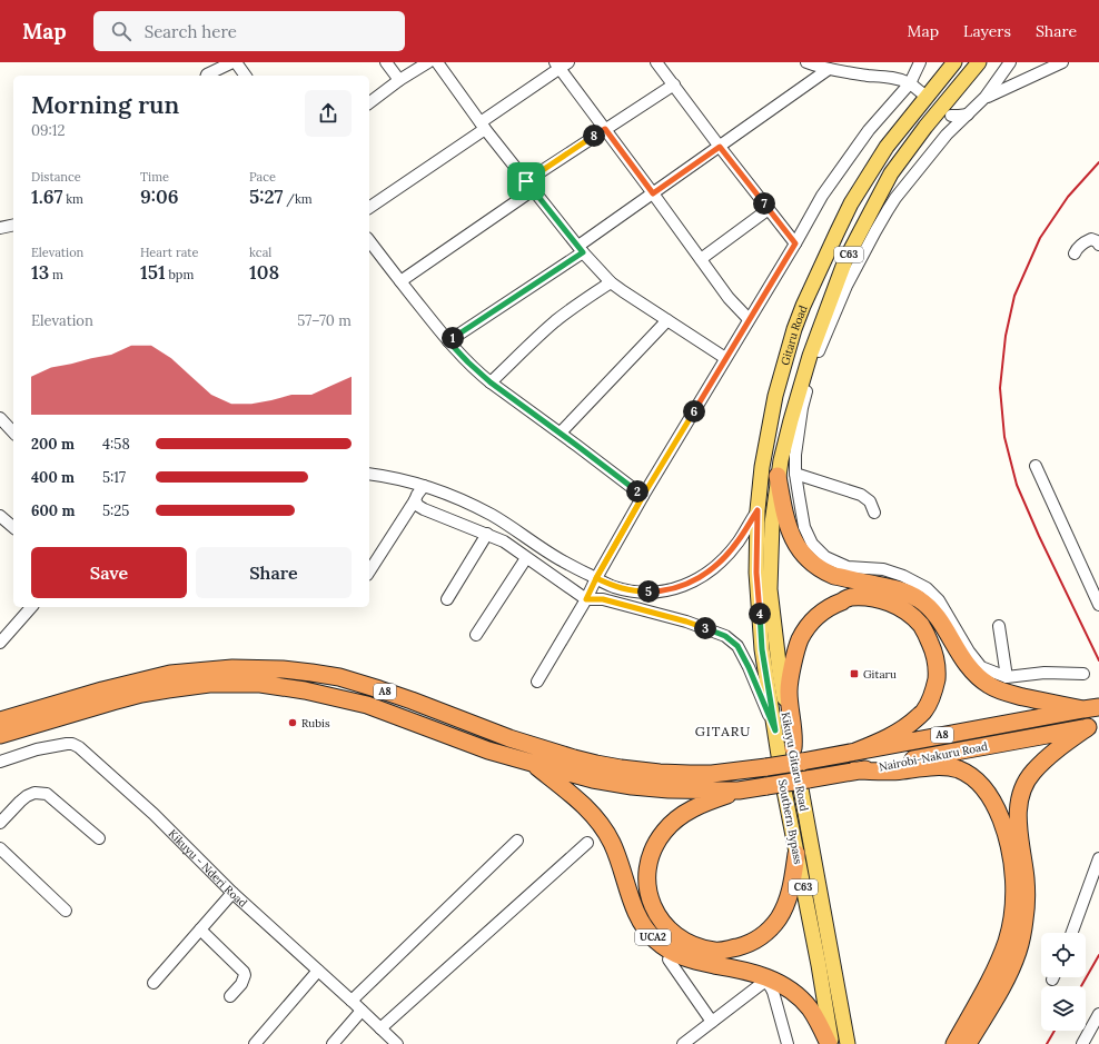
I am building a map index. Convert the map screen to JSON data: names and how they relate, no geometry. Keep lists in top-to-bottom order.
{
  "streets": {
    "highway": [
      "C63",
      "A8",
      "Nairobi-Nakuru Road",
      "UCA2"
    ],
    "main road": ["Gitaru Road", "Kikuyu Gitaru Road", "Southern Bypass"],
    "street": ["Kikuyu - Nderi Road"]
  },
  "crossings": [
    ["C63", "Gitaru Road"],
    ["C63", "Nairobi-Nakuru Road"],
    ["C63", "Kikuyu Gitaru Road"],
    ["Gitaru Road", "Kikuyu Gitaru Road"],
    ["Gitaru Road", "Southern Bypass"],
    ["A8", "Nairobi-Nakuru Road"],
    ["A8", "UCA2"],
    ["Nairobi-Nakuru Road", "Kikuyu Gitaru Road"],
    ["Southern Bypass", "UCA2"]
  ],
  "districts": ["GITARU"],
  "places": {
    "transit": ["Gitaru"],
    "other": ["Rubis"]
  },
  "page": {
    "header": "Map",
    "search": "Search here",
    "nav": ["Map", "Layers", "Share"],
    "heading": ["Morning run", "09:12"],
    "pins": [
      "8",
      "7",
      "1",
      "6",
      "2",
      "5",
      "4",
      "3"
    ],
    "stats": [
      ["Distance", "1.67 km"],
      ["Time", "9:06"],
      ["Pace", "5:27 /km"],
      ["Elevation", "13 m"],
      ["Heart rate", "151 bpm"],
      ["kcal", "108"]
    ],
    "chart": ["Elevation", "57–70 m"],
    "list": [
      {
        "name": "200 m",
        "note": "4:58"
      },
      {
        "name": "400 m",
        "note": "5:17"
      },
      {
        "name": "600 m",
        "note": "5:25"
      }
    ],
    "buttons": ["Save", "Share"]
  }
}
